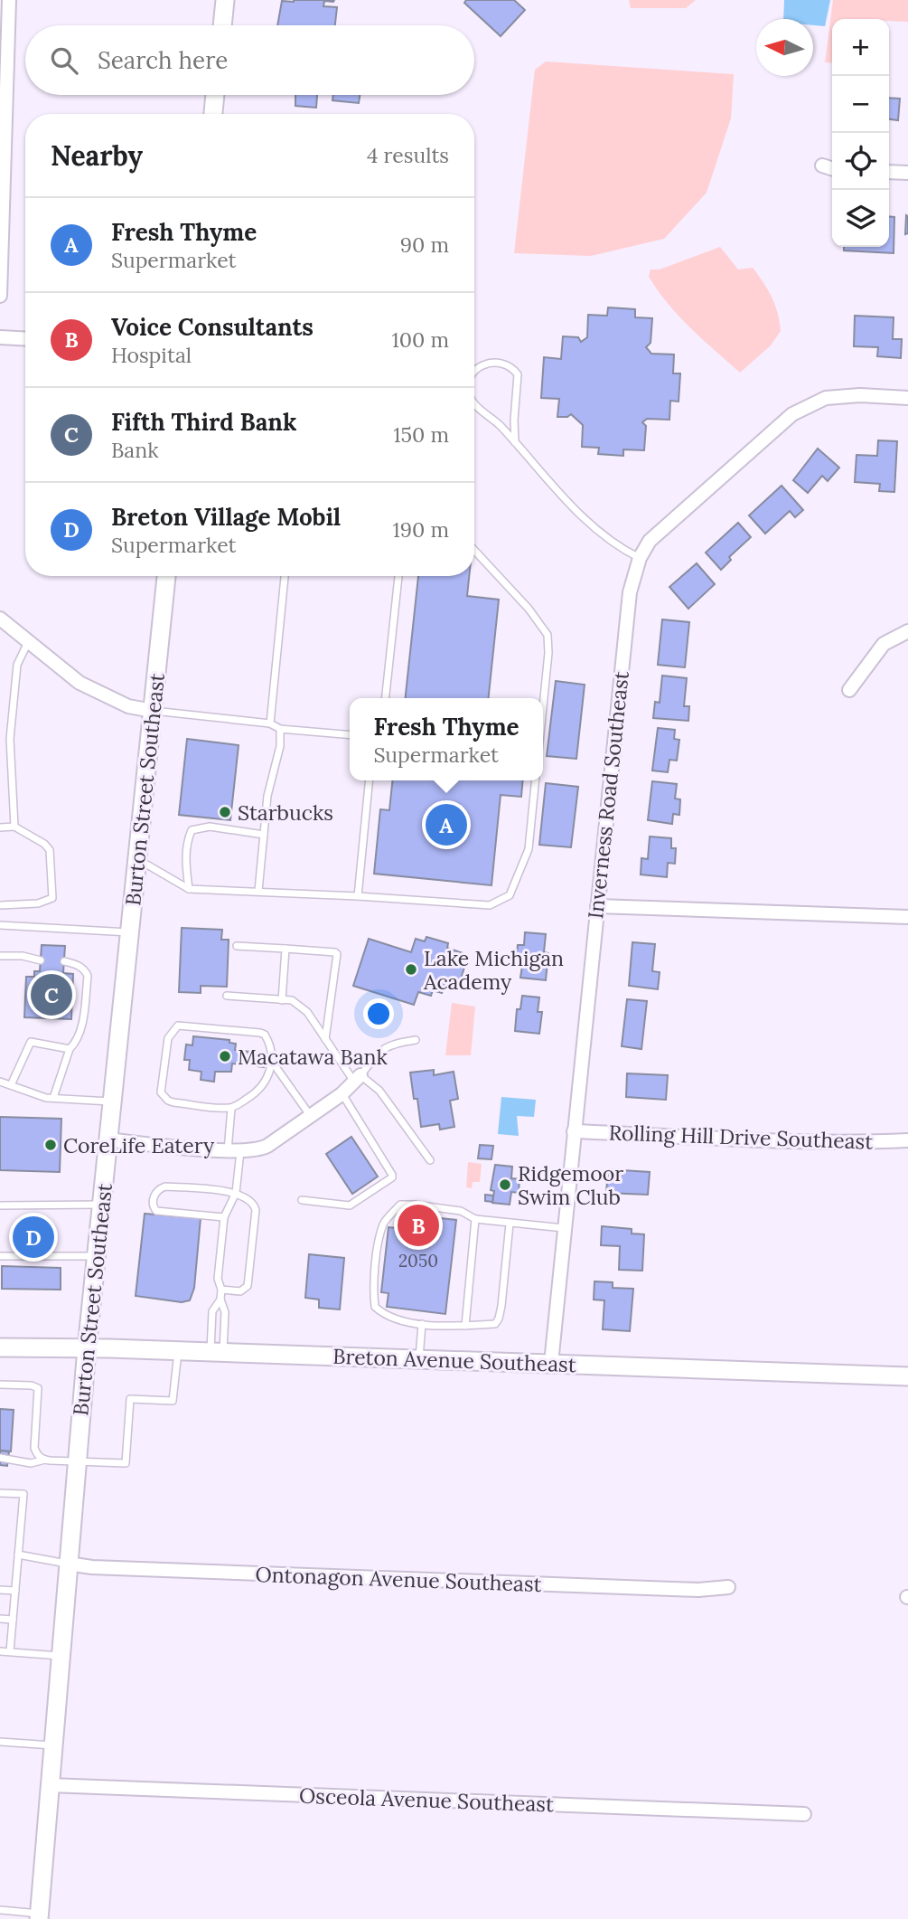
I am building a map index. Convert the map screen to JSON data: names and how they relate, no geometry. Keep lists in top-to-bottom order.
{
  "streets": {
    "main road": ["Burton Street Southeast", "Breton Avenue Southeast"],
    "street": [
      "Inverness Road Southeast",
      "Rolling Hill Drive Southeast",
      "Ontonagon Avenue Southeast",
      "Osceola Avenue Southeast"
    ]
  },
  "crossings": [
    ["Burton Street Southeast", "Breton Avenue Southeast"],
    ["Burton Street Southeast", "Ontonagon Avenue Southeast"],
    ["Burton Street Southeast", "Osceola Avenue Southeast"],
    ["Inverness Road Southeast", "Rolling Hill Drive Southeast"],
    ["Inverness Road Southeast", "Breton Avenue Southeast"]
  ],
  "places": [
    "Starbucks",
    "Lake Michigan Academy",
    "Macatawa Bank",
    "CoreLife Eatery",
    "Ridgemoor Swim Club"
  ],
  "house_numbers": ["2050"],
  "north": "left",
  "page": {
    "map_buttons": ["+", "−"],
    "search": "Search here",
    "heading": ["Nearby", "4 results"],
    "list": [
      {
        "mark": "A",
        "name": "Fresh Thyme",
        "note": "Supermarket",
        "value": "90 m"
      },
      {
        "mark": "B",
        "name": "Voice Consultants",
        "note": "Hospital",
        "value": "100 m"
      },
      {
        "mark": "C",
        "name": "Fifth Third Bank",
        "note": "Bank",
        "value": "150 m"
      },
      {
        "mark": "D",
        "name": "Breton Village Mobil",
        "note": "Supermarket",
        "value": "190 m"
      }
    ],
    "popup": ["Fresh Thyme", "Supermarket"],
    "pins": [
      "A",
      "C",
      "B",
      "D"
    ]
  }
}
